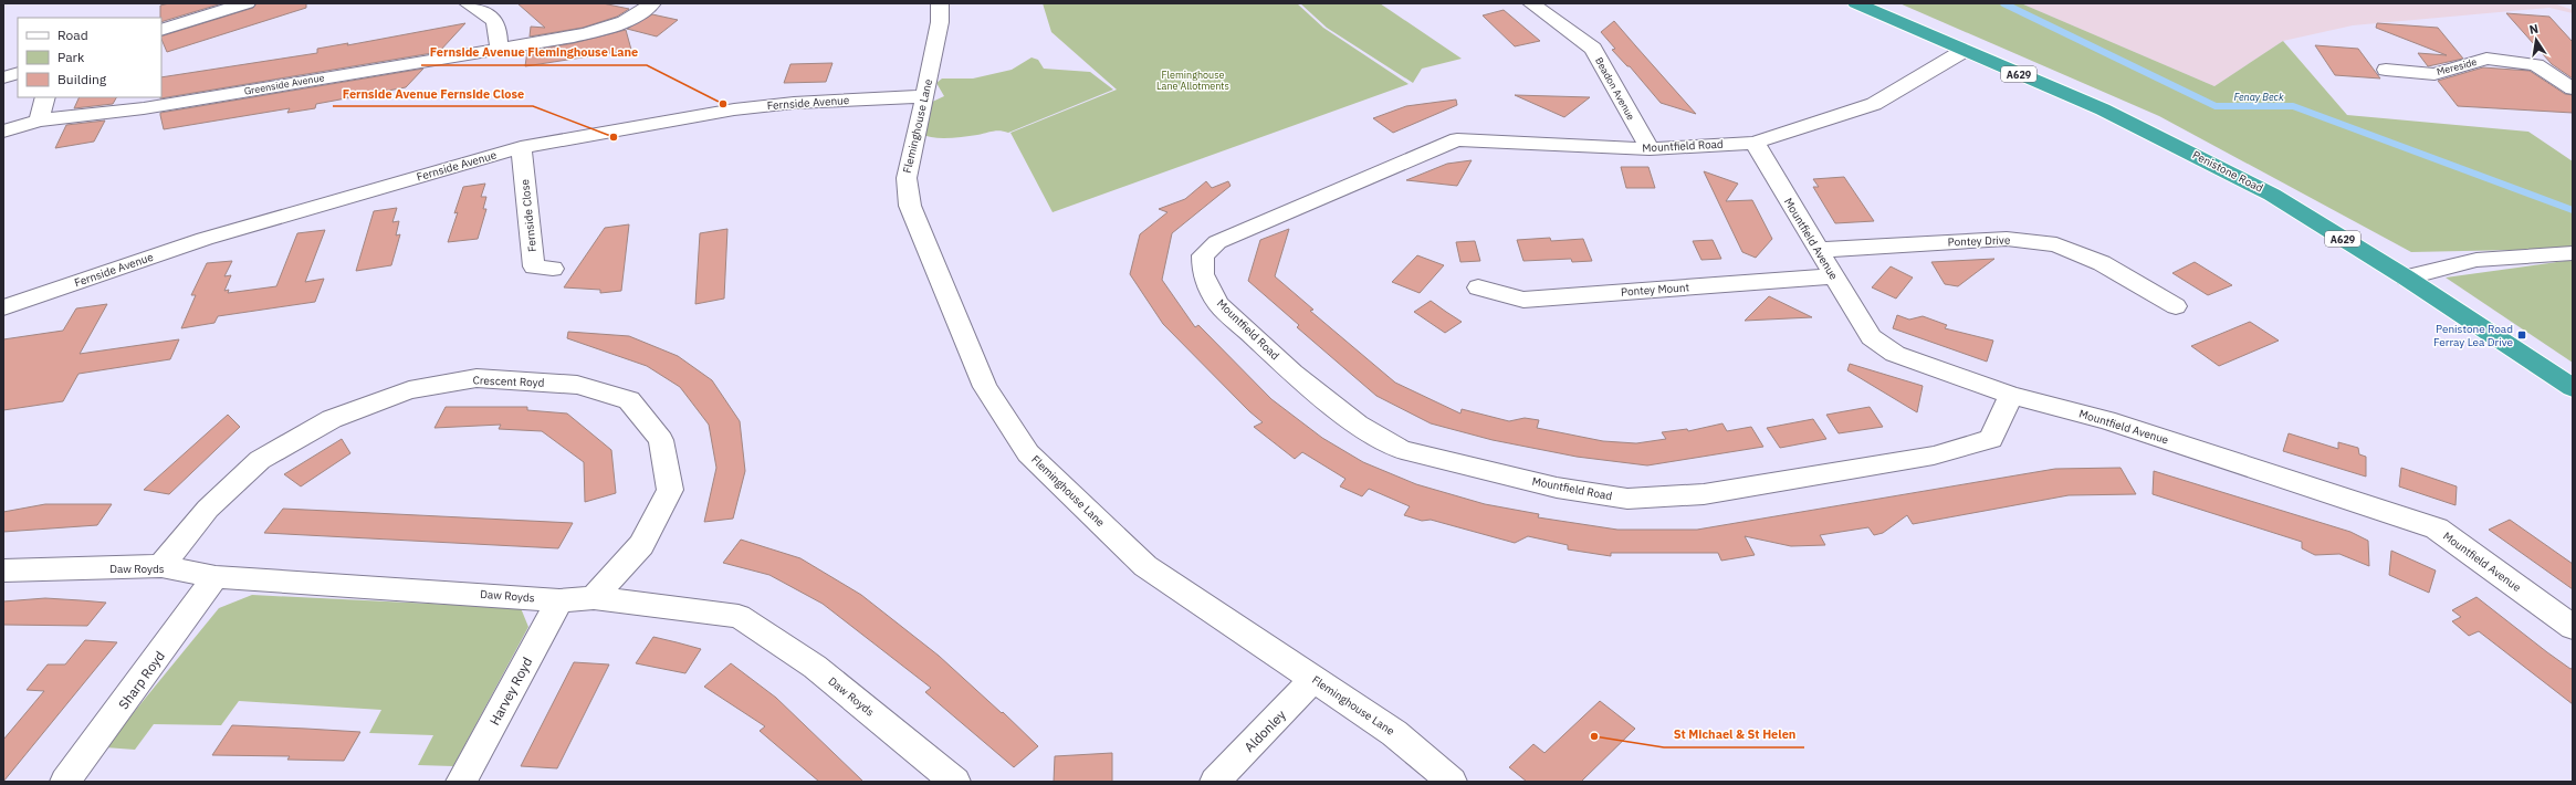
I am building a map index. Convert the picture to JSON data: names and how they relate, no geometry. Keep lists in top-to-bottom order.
{
  "streets": {
    "highway": ["A629", "Penistone Road"],
    "street": [
      "Mereside",
      "Greenside Avenue",
      "Beadon Avenue",
      "Fernside Avenue",
      "Fleminghouse Lane",
      "Mountfield Road",
      "Fernside Close",
      "Mountfield Avenue",
      "Pontey Drive",
      "Pontey Mount",
      "Crescent Royd",
      "Daw Royds",
      "Sharp Royd",
      "Harvey Royd",
      "Aldonley"
    ]
  },
  "crossings": [
    ["Beadon Avenue", "Mountfield Road"],
    ["Fernside Avenue", "Fleminghouse Lane"],
    ["Fernside Avenue", "Fernside Close"],
    ["Fleminghouse Lane", "Aldonley"],
    ["Mountfield Road", "Penistone Road"],
    ["Mountfield Road", "Mountfield Avenue"],
    ["Mountfield Avenue", "Pontey Drive"],
    ["Mountfield Avenue", "Pontey Mount"],
    ["Crescent Royd", "Daw Royds"],
    ["Daw Royds", "Sharp Royd"],
    ["Daw Royds", "Harvey Royd"]
  ],
  "water": ["Fenay Beck"],
  "parks": ["Fleminghouse Lane Allotments"],
  "places": {
    "other": ["Fernside Avenue Fleminghouse Lane", "Fernside Avenue Fernside Close", "St Michael & St Helen"],
    "transit": ["Penistone Road Ferray Lea Drive"]
  },
  "legend": ["Road", "Park", "Building"],
  "north": "top"
}
